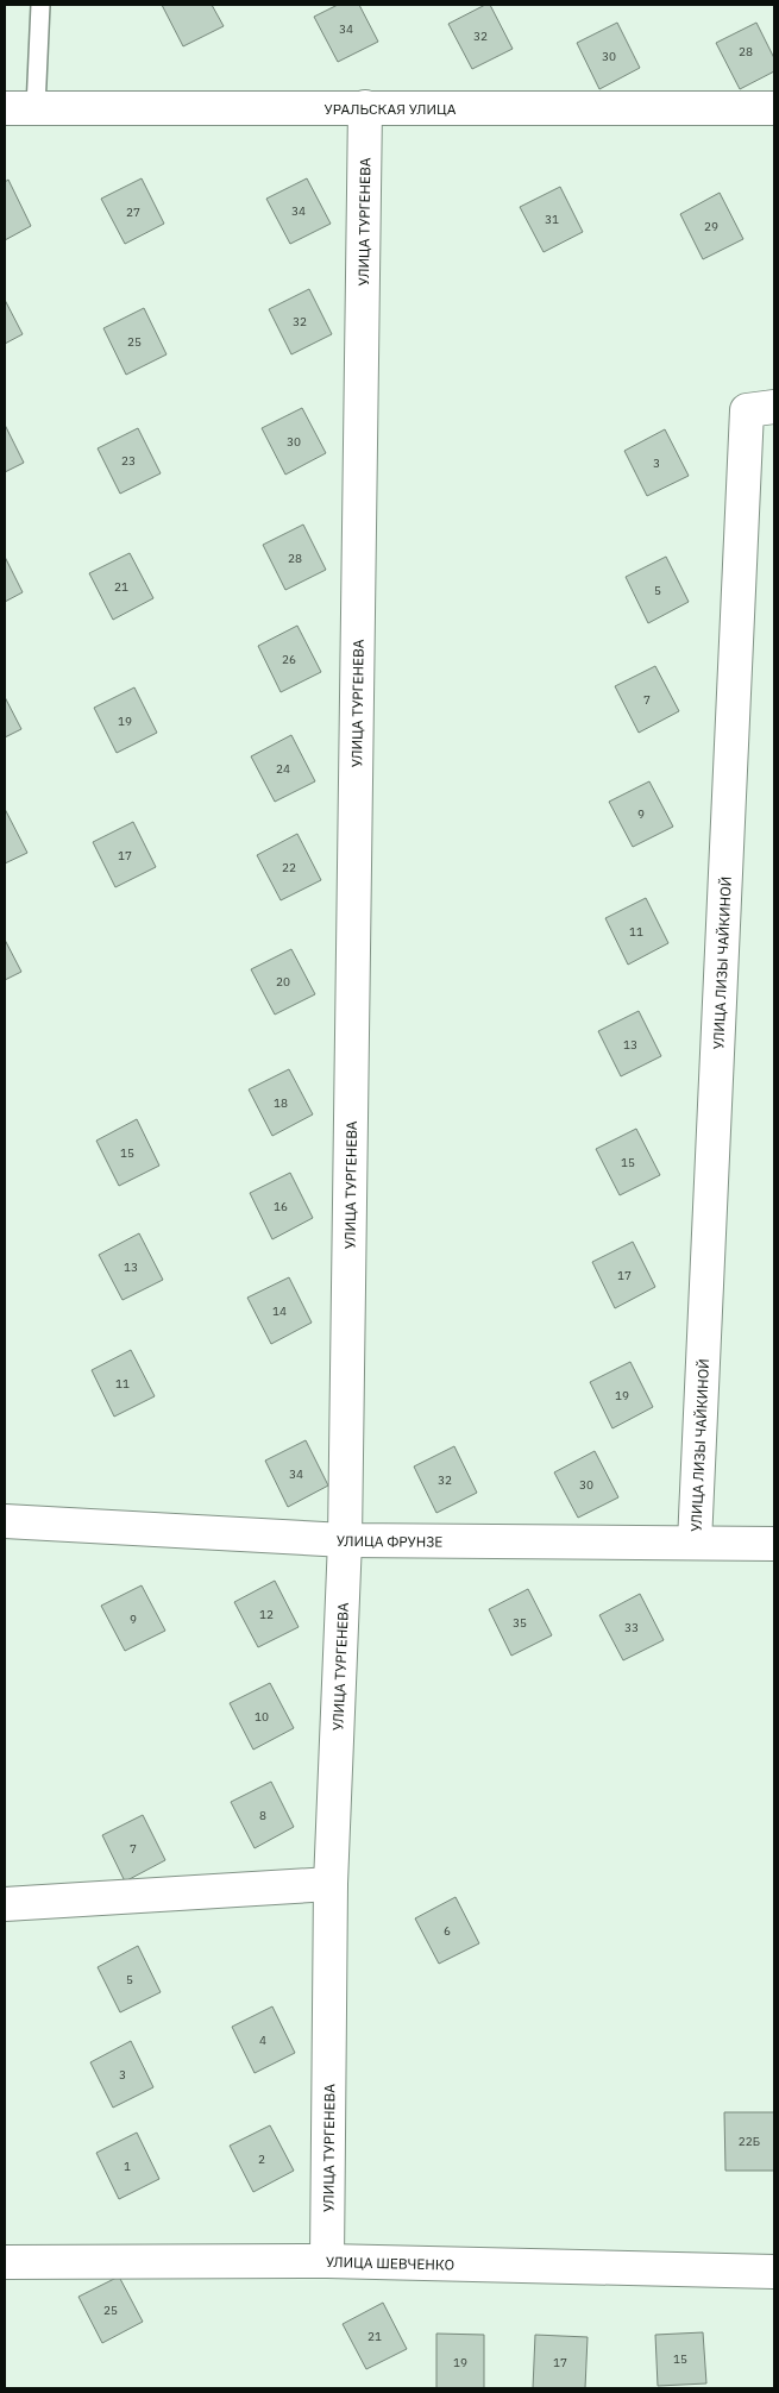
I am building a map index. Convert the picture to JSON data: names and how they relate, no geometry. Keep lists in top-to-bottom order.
{
  "streets": {
    "street": [
      "УРАЛЬСКАЯ УЛИЦА",
      "УЛИЦА ТУРГЕНЕВА",
      "УЛИЦА ЛИЗЫ ЧАЙКИНОЙ",
      "УЛИЦА ФРУНЗЕ",
      "УЛИЦА ШЕВЧЕНКО"
    ]
  },
  "crossings": [
    ["УРАЛЬСКАЯ УЛИЦА", "УЛИЦА ТУРГЕНЕВА"],
    ["УЛИЦА ТУРГЕНЕВА", "УЛИЦА ФРУНЗЕ"],
    ["УЛИЦА ТУРГЕНЕВА", "УЛИЦА ШЕВЧЕНКО"],
    ["УЛИЦА ЛИЗЫ ЧАЙКИНОЙ", "УЛИЦА ФРУНЗЕ"]
  ],
  "house_numbers": [
    "34",
    "32",
    "28",
    "30",
    "34",
    "27",
    "31",
    "29",
    "32",
    "25",
    "30",
    "23",
    "3",
    "28",
    "21",
    "5",
    "26",
    "7",
    "19",
    "24",
    "9",
    "17",
    "22",
    "11",
    "20",
    "13",
    "18",
    "15",
    "15",
    "16",
    "13",
    "17",
    "14",
    "11",
    "19",
    "34",
    "32",
    "30",
    "12",
    "9",
    "35",
    "33",
    "10",
    "8",
    "7",
    "6",
    "5",
    "4",
    "3",
    "22Б",
    "2",
    "1",
    "25",
    "21",
    "15",
    "19",
    "17"
  ]
}
